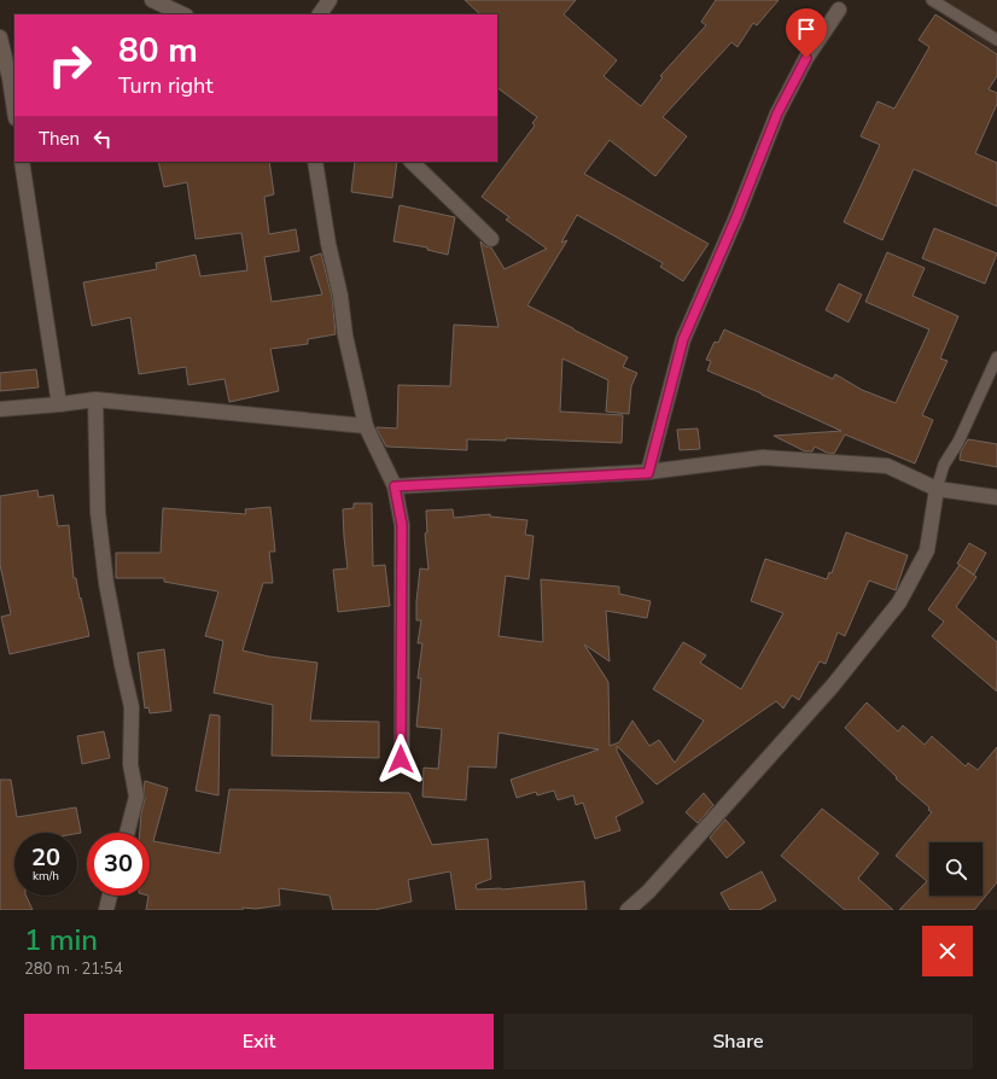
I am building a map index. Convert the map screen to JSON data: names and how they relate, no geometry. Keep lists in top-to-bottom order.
{
  "page": {
    "turn": ["80 m", "Turn right"],
    "then": "Then",
    "speed": "20 km/h",
    "limit": "30",
    "heading": ["1 min", "280 m · 21:54"],
    "buttons": ["Exit", "Share"]
  }
}
